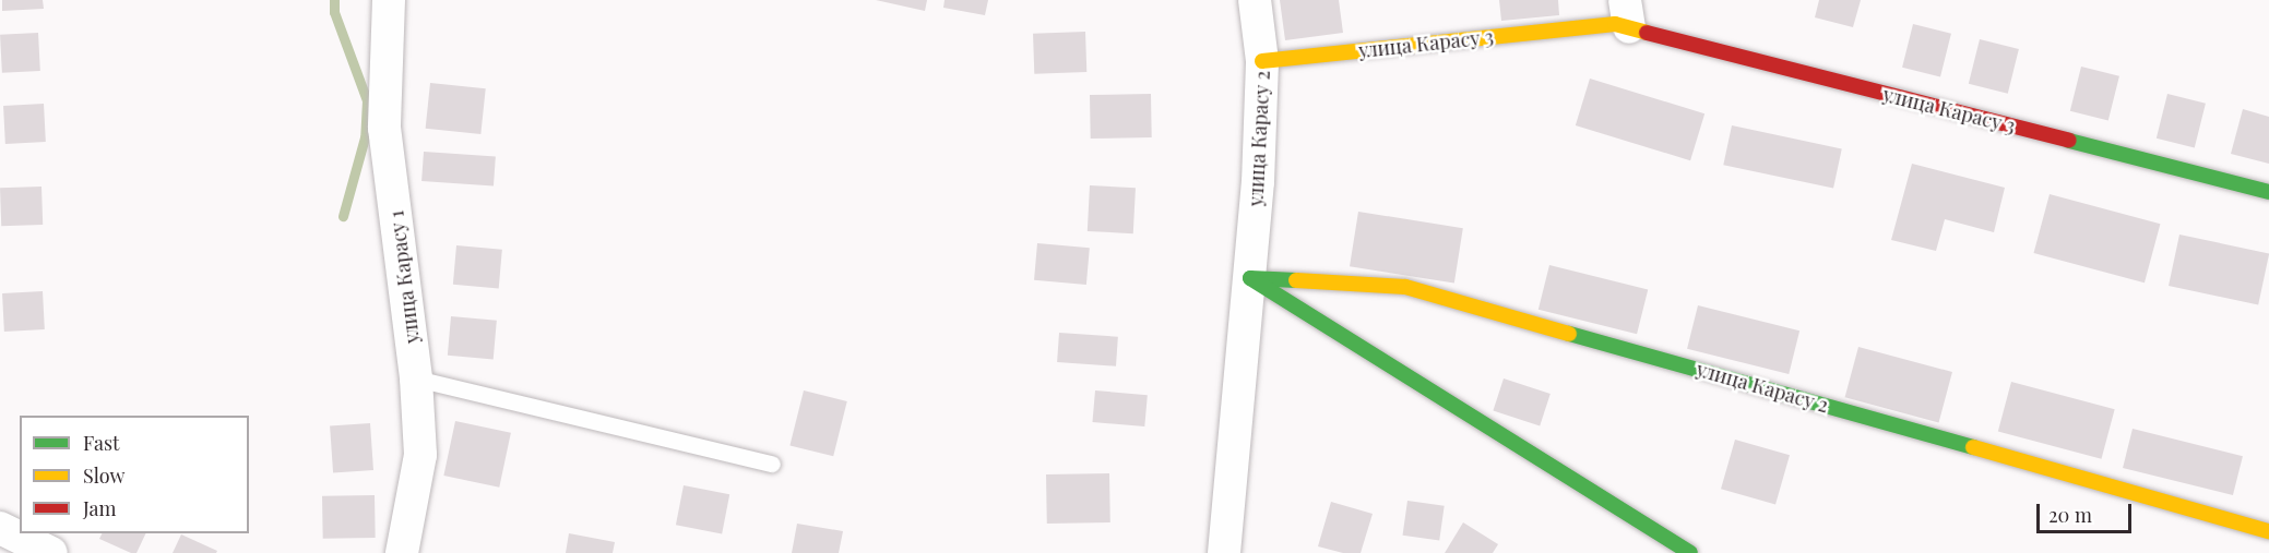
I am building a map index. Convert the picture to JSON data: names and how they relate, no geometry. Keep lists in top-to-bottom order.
{
  "streets": {
    "street": ["улица Карасу 3", "улица Карасу 2", "улица Карасу 1"]
  },
  "crossings": [
    ["улица Карасу 3", "улица Карасу 2"]
  ],
  "legend": ["Fast", "Slow", "Jam"],
  "scale_bar": "20 m"
}
